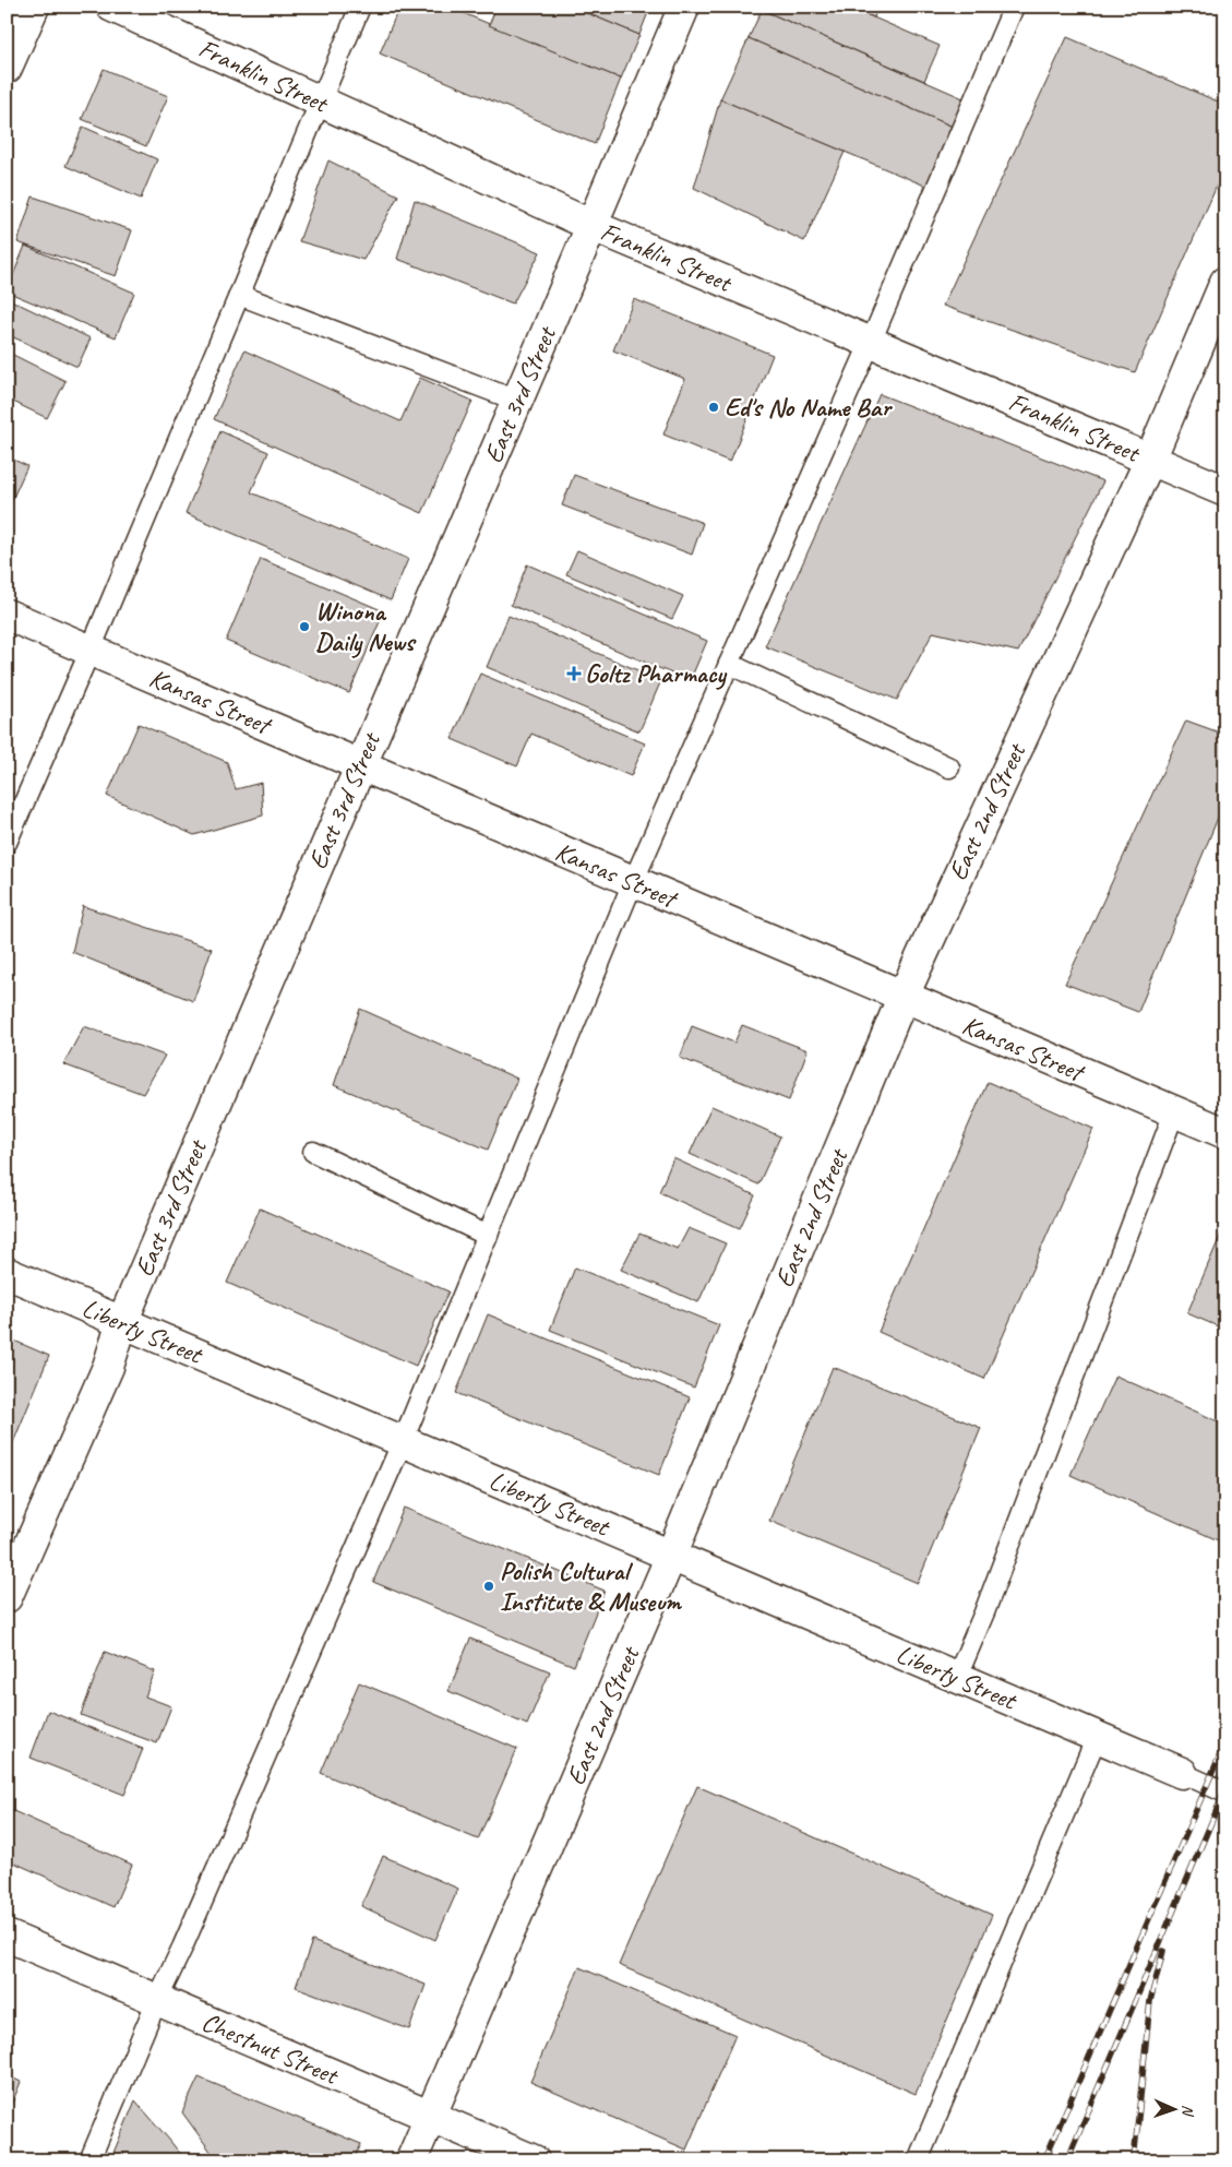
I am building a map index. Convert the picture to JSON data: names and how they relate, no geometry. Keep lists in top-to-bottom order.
{
  "streets": {
    "street": [
      "Franklin Street",
      "East 3rd Street",
      "Kansas Street",
      "East 2nd Street",
      "Liberty Street",
      "Chestnut Street"
    ]
  },
  "crossings": [
    ["Franklin Street", "East 3rd Street"],
    ["Franklin Street", "East 2nd Street"],
    ["East 3rd Street", "Kansas Street"],
    ["East 3rd Street", "Liberty Street"],
    ["Kansas Street", "East 2nd Street"],
    ["East 2nd Street", "Liberty Street"],
    ["East 2nd Street", "Chestnut Street"]
  ],
  "places": {
    "other": ["Ed's No Name Bar", "Winona Daily News", "Polish Cultural Institute & Museum"],
    "health": ["Goltz Pharmacy"]
  },
  "north": "right"
}
